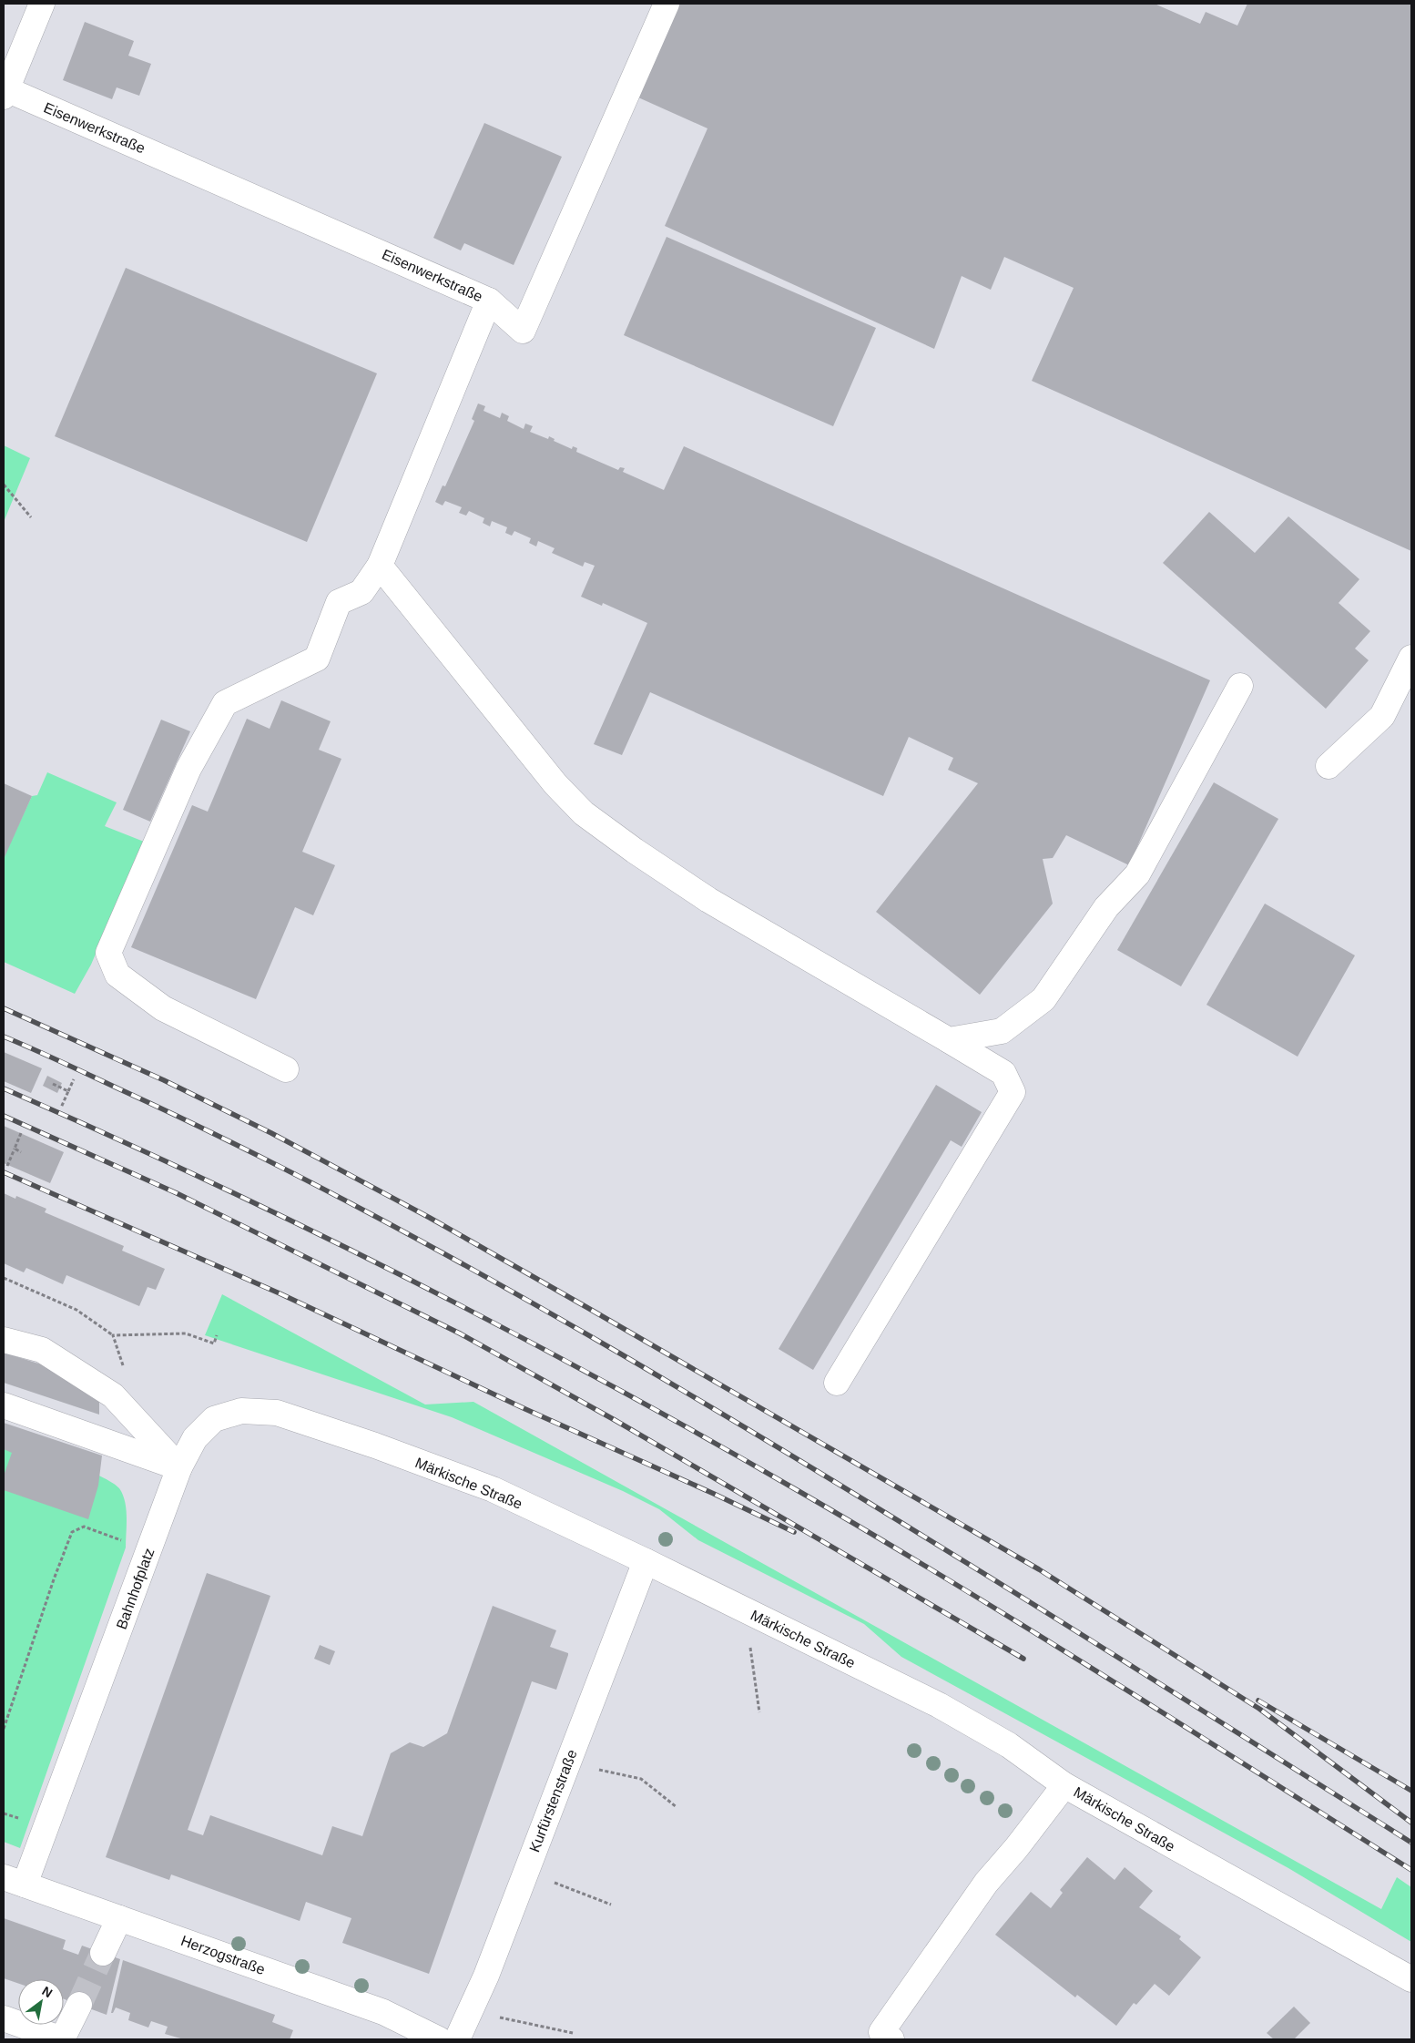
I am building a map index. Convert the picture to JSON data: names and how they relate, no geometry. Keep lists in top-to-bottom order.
{
  "streets": {
    "street": [
      "Eisenwerkstraße",
      "Märkische Straße",
      "Bahnhofplatz",
      "Kurfürstenstraße",
      "Herzogstraße"
    ]
  },
  "crossings": [
    ["Märkische Straße", "Bahnhofplatz"],
    ["Märkische Straße", "Kurfürstenstraße"],
    ["Bahnhofplatz", "Herzogstraße"]
  ],
  "north": "top right"
}
